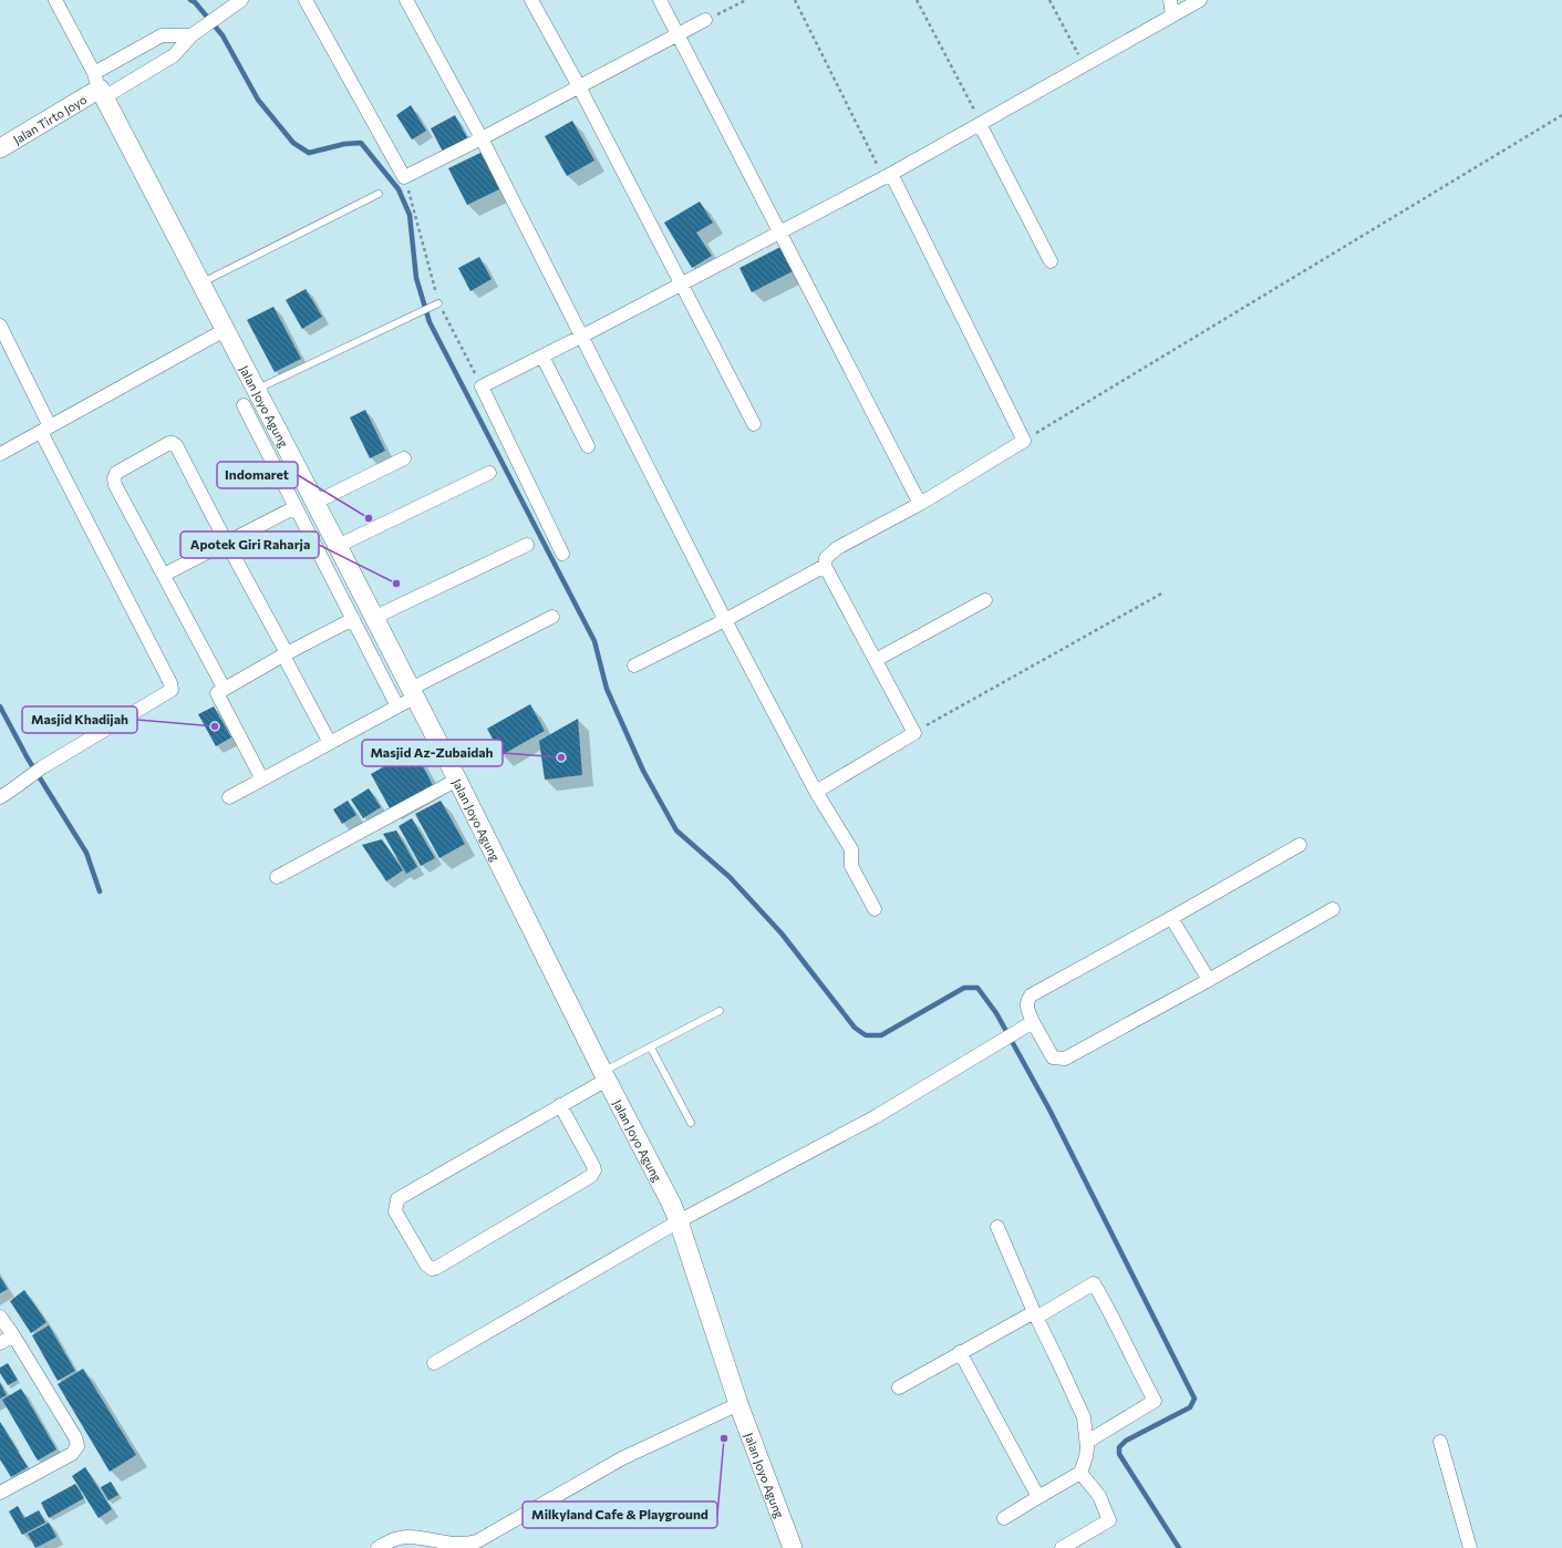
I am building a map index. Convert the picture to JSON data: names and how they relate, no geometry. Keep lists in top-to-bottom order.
{
  "streets": {
    "main road": ["Jalan Tirto Joyo", "Jalan Joyo Agung"]
  },
  "crossings": [
    ["Jalan Tirto Joyo", "Jalan Joyo Agung"]
  ],
  "places": [
    "Indomaret",
    "Apotek Giri Raharja",
    "Masjid Khadijah",
    "Masjid Az-Zubaidah",
    "Milkyland Cafe & Playground"
  ]
}
